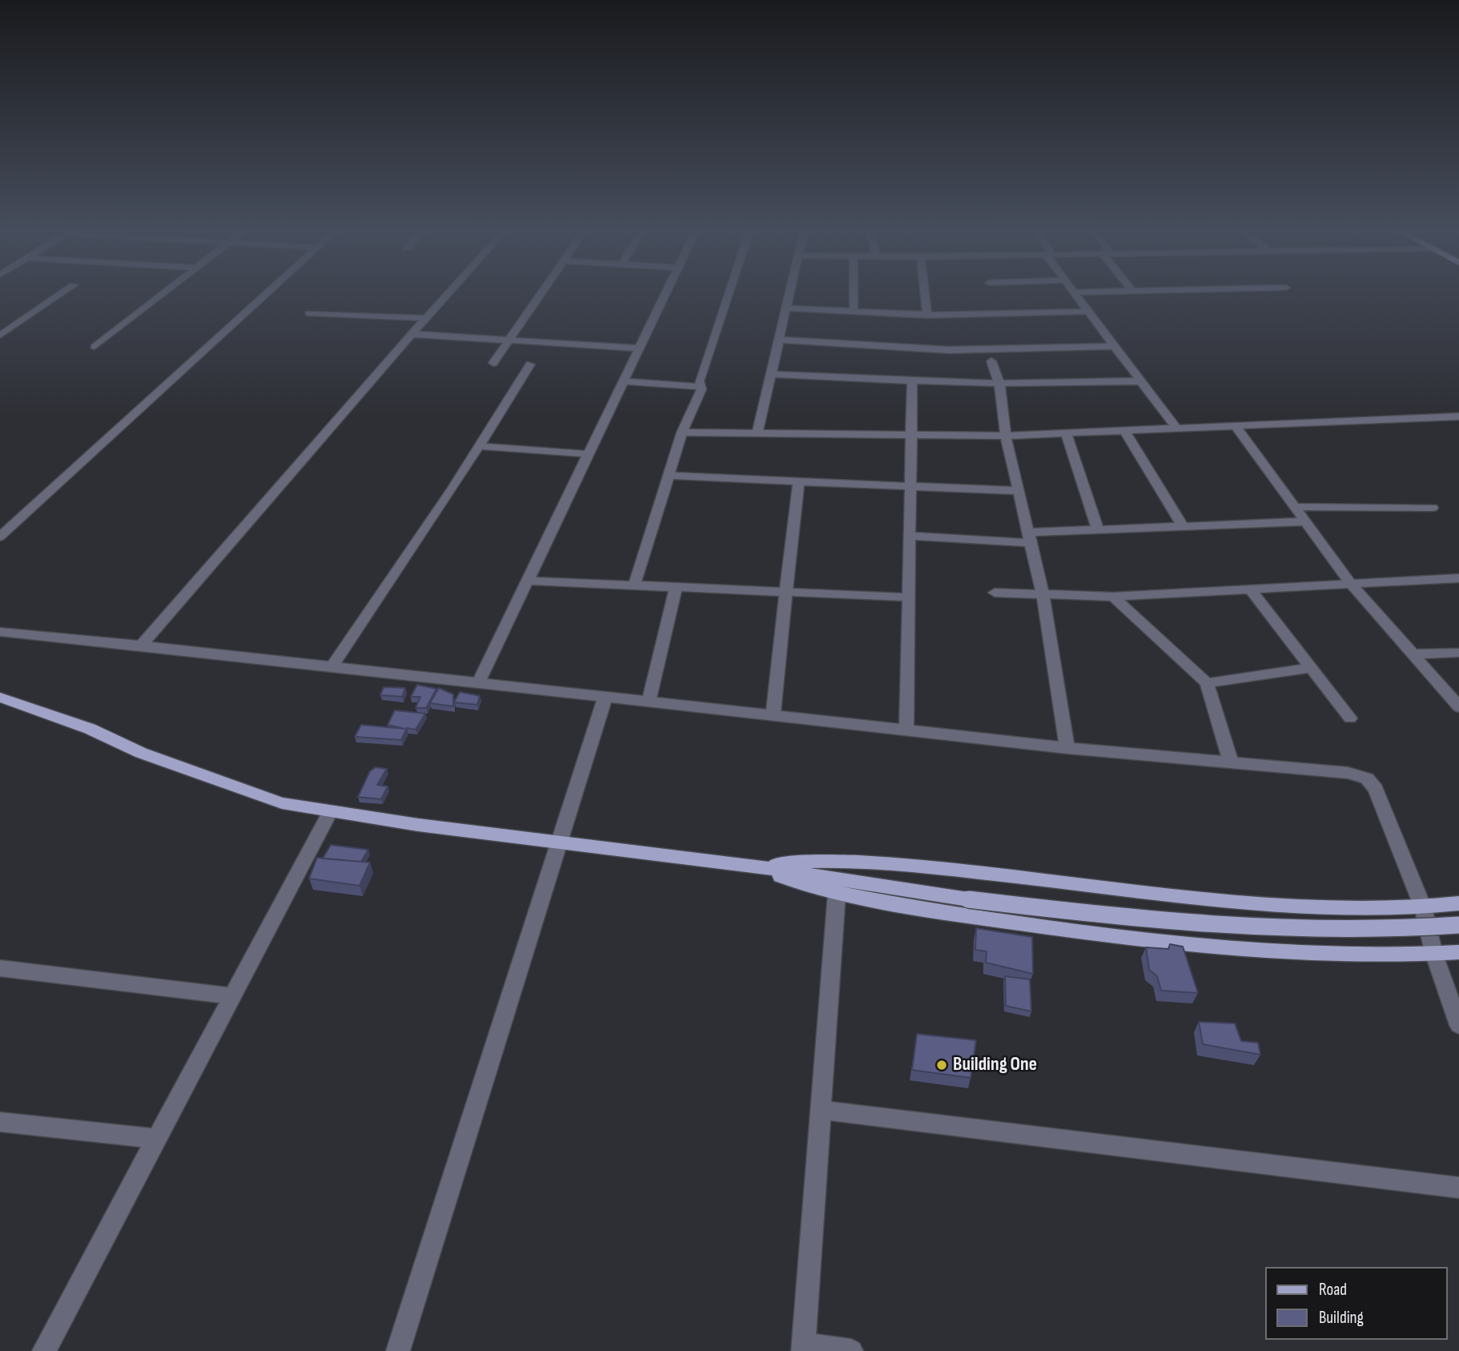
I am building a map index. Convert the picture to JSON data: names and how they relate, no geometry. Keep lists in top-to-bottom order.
{
  "places": ["Building One"],
  "legend": ["Road", "Building"]
}
